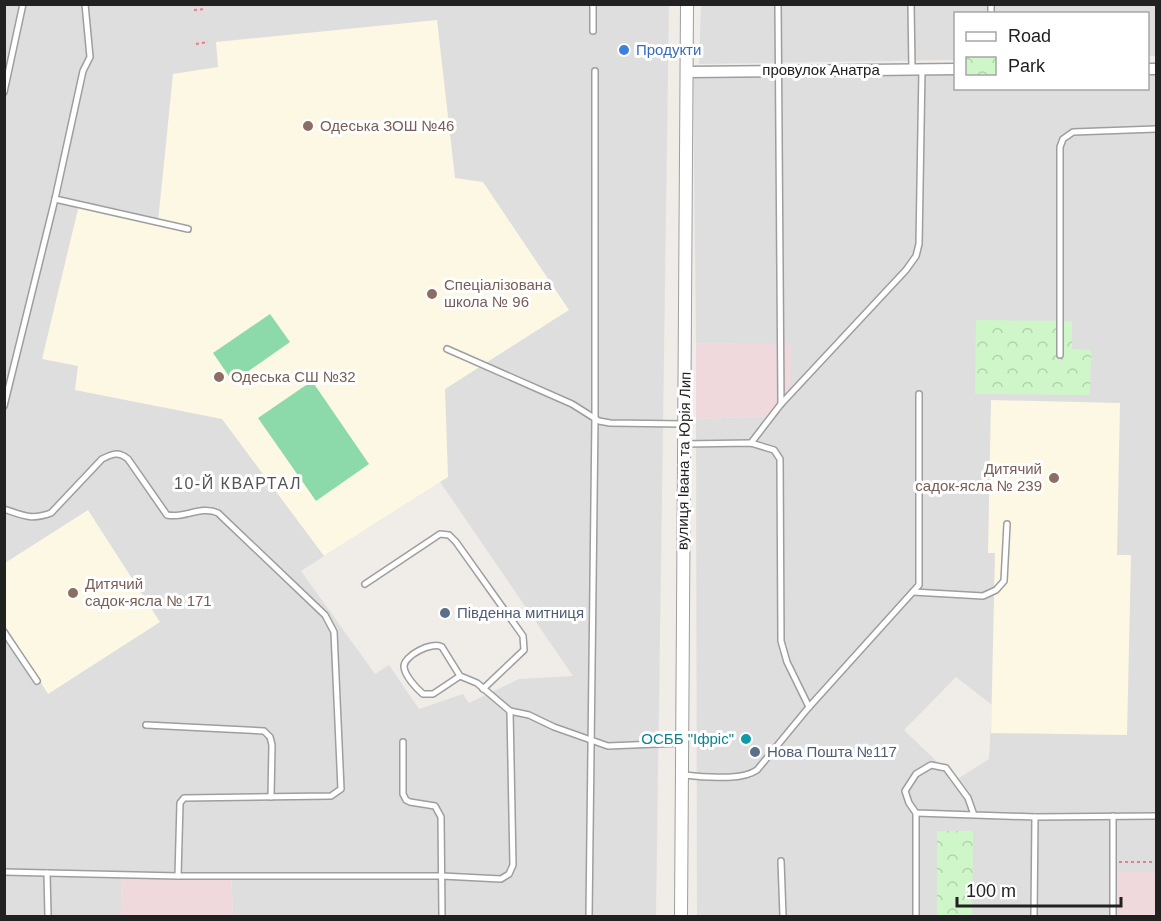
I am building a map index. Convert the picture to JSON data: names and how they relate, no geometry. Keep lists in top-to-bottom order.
{
  "streets": {
    "street": ["провулок Анатра", "вулиця Івана та Юрія Лип"]
  },
  "crossings": [
    ["провулок Анатра", "вулиця Івана та Юрія Лип"]
  ],
  "districts": ["10-Й КВАРТАЛ"],
  "places": [
    "Продукти",
    "Одеська ЗОШ №46",
    "Спеціалізована школа № 96",
    "Одеська СШ №32",
    "Дитячий садок-ясла № 239",
    "Дитячий садок-ясла № 171",
    "Південна митниця",
    "ОСББ \"Іфріс\"",
    "Нова Пошта №117"
  ],
  "legend": ["Road", "Park"],
  "scale_bar": "100 m"
}
